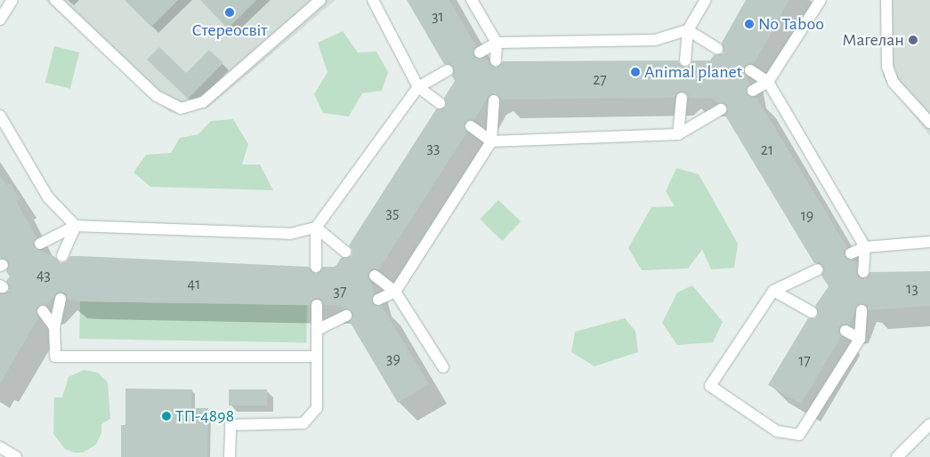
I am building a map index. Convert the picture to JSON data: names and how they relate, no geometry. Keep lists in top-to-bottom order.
{
  "places": [
    "Стереосвіт",
    "No Taboo",
    "Магелан",
    "Animal planet",
    "ТП-4898"
  ],
  "house_numbers": [
    "31",
    "27",
    "33",
    "21",
    "35",
    "19",
    "43",
    "41",
    "13",
    "37",
    "39",
    "17"
  ]
}
